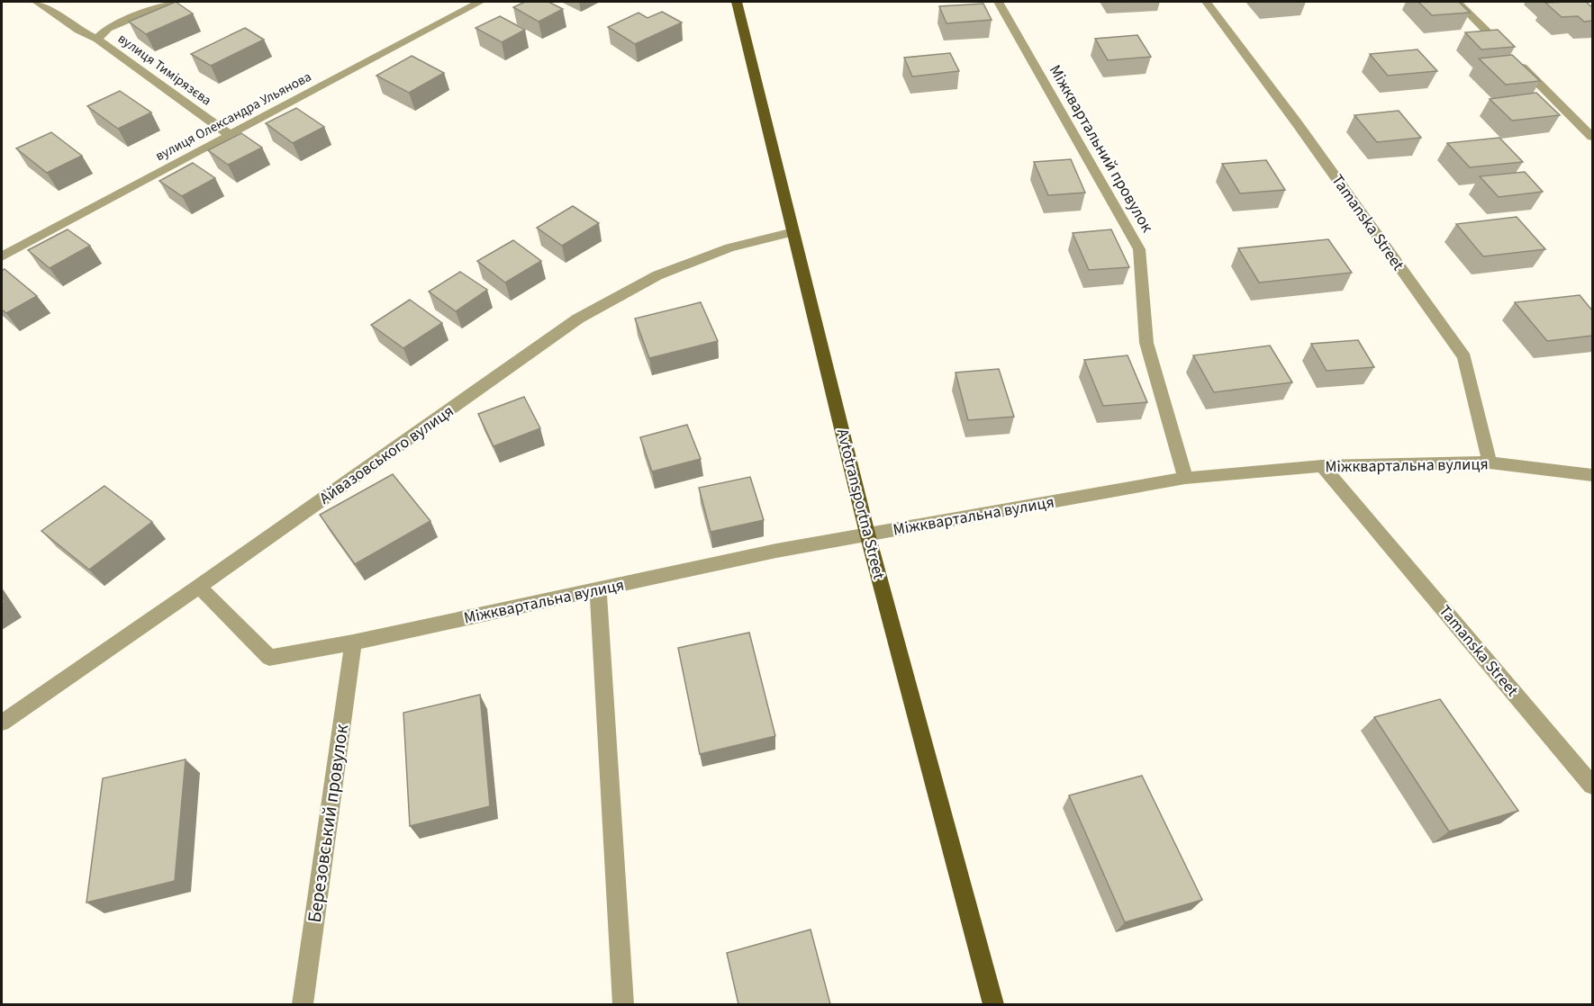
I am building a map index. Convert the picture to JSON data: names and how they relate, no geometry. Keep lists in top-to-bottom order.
{
  "streets": {
    "main road": ["Avtotransportna Street"],
    "street": [
      "вулиця Тимірязєва",
      "вулиця Олександра Ульянова",
      "Міжквартальний провулок",
      "Tamanska Street",
      "Айвазовського вулиця",
      "Міжквартальна вулиця",
      "Березовський провулок"
    ]
  },
  "crossings": [
    ["вулиця Тимірязєва", "вулиця Олександра Ульянова"],
    ["Міжквартальний провулок", "Міжквартальна вулиця"],
    ["Tamanska Street", "Міжквартальна вулиця"],
    ["Айвазовського вулиця", "Міжквартальна вулиця"],
    ["Айвазовського вулиця", "Avtotransportna Street"],
    ["Міжквартальна вулиця", "Avtotransportna Street"],
    ["Міжквартальна вулиця", "Березовський провулок"]
  ]
}
